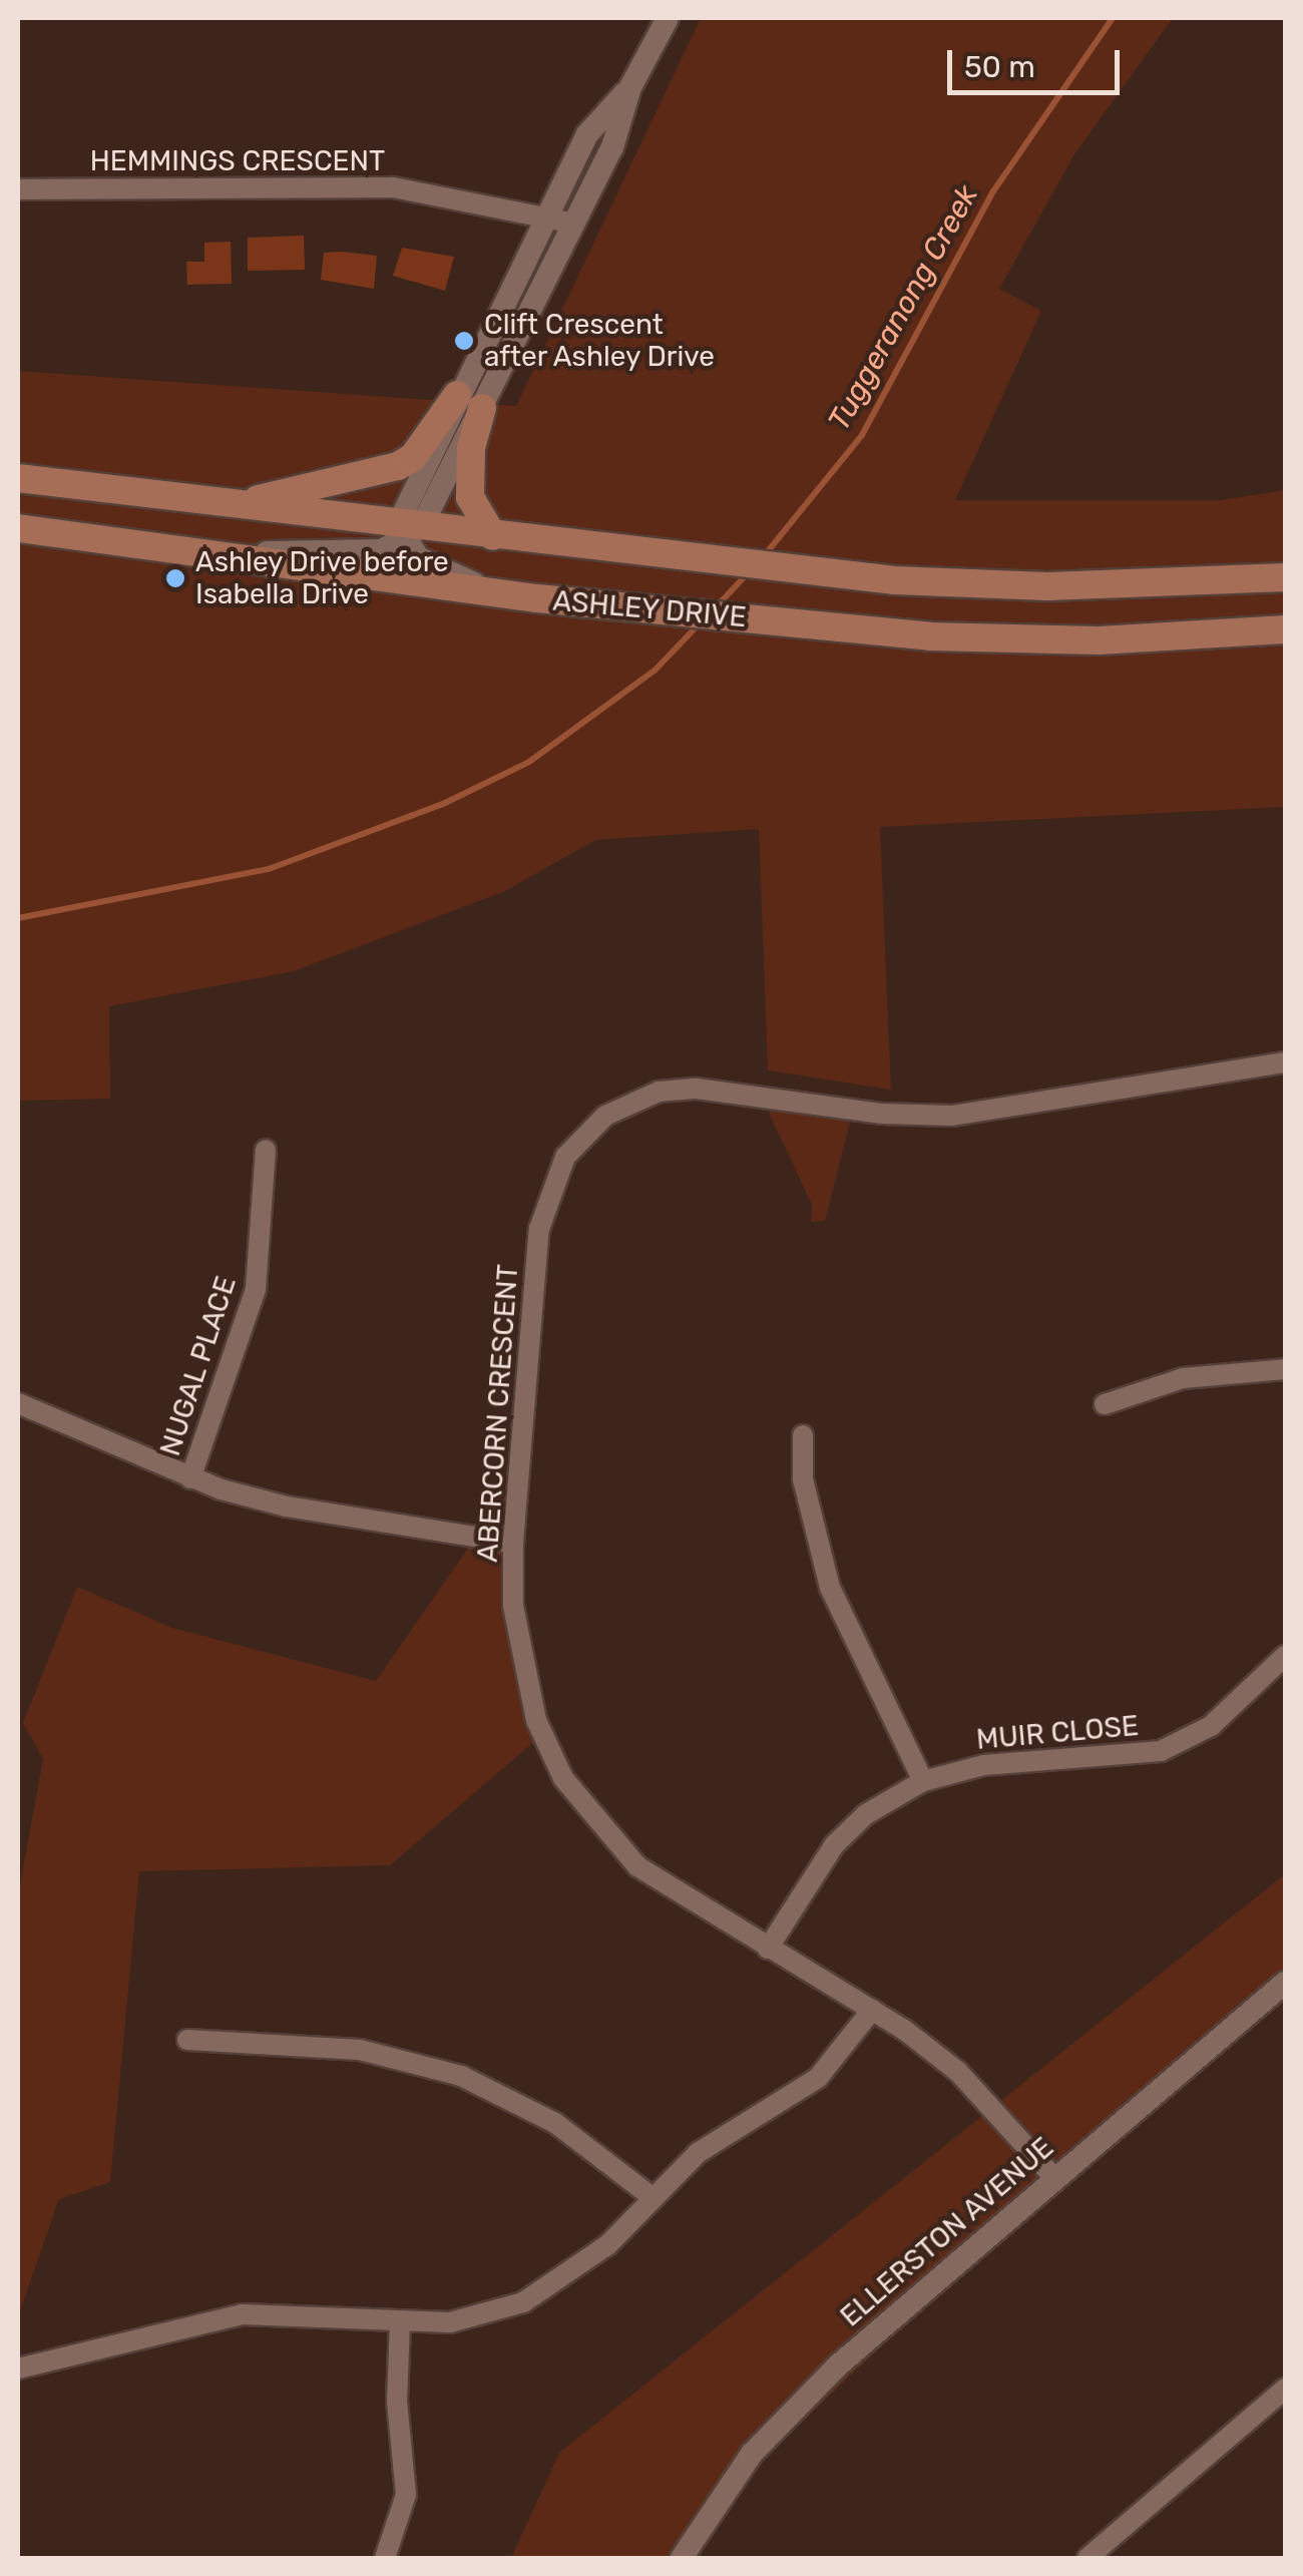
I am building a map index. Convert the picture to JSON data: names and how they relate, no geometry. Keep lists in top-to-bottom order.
{
  "streets": {
    "main road": ["ASHLEY DRIVE"],
    "street": [
      "HEMMINGS CRESCENT",
      "NUGAL PLACE",
      "ABERCORN CRESCENT",
      "MUIR CLOSE",
      "ELLERSTON AVENUE"
    ]
  },
  "crossings": [
    ["ABERCORN CRESCENT", "MUIR CLOSE"],
    ["ABERCORN CRESCENT", "ELLERSTON AVENUE"]
  ],
  "water": ["Tuggeranong Creek"],
  "places": ["Clift Crescent after Ashley Drive", "Ashley Drive before Isabella Drive"],
  "scale_bar": "50 m"
}
